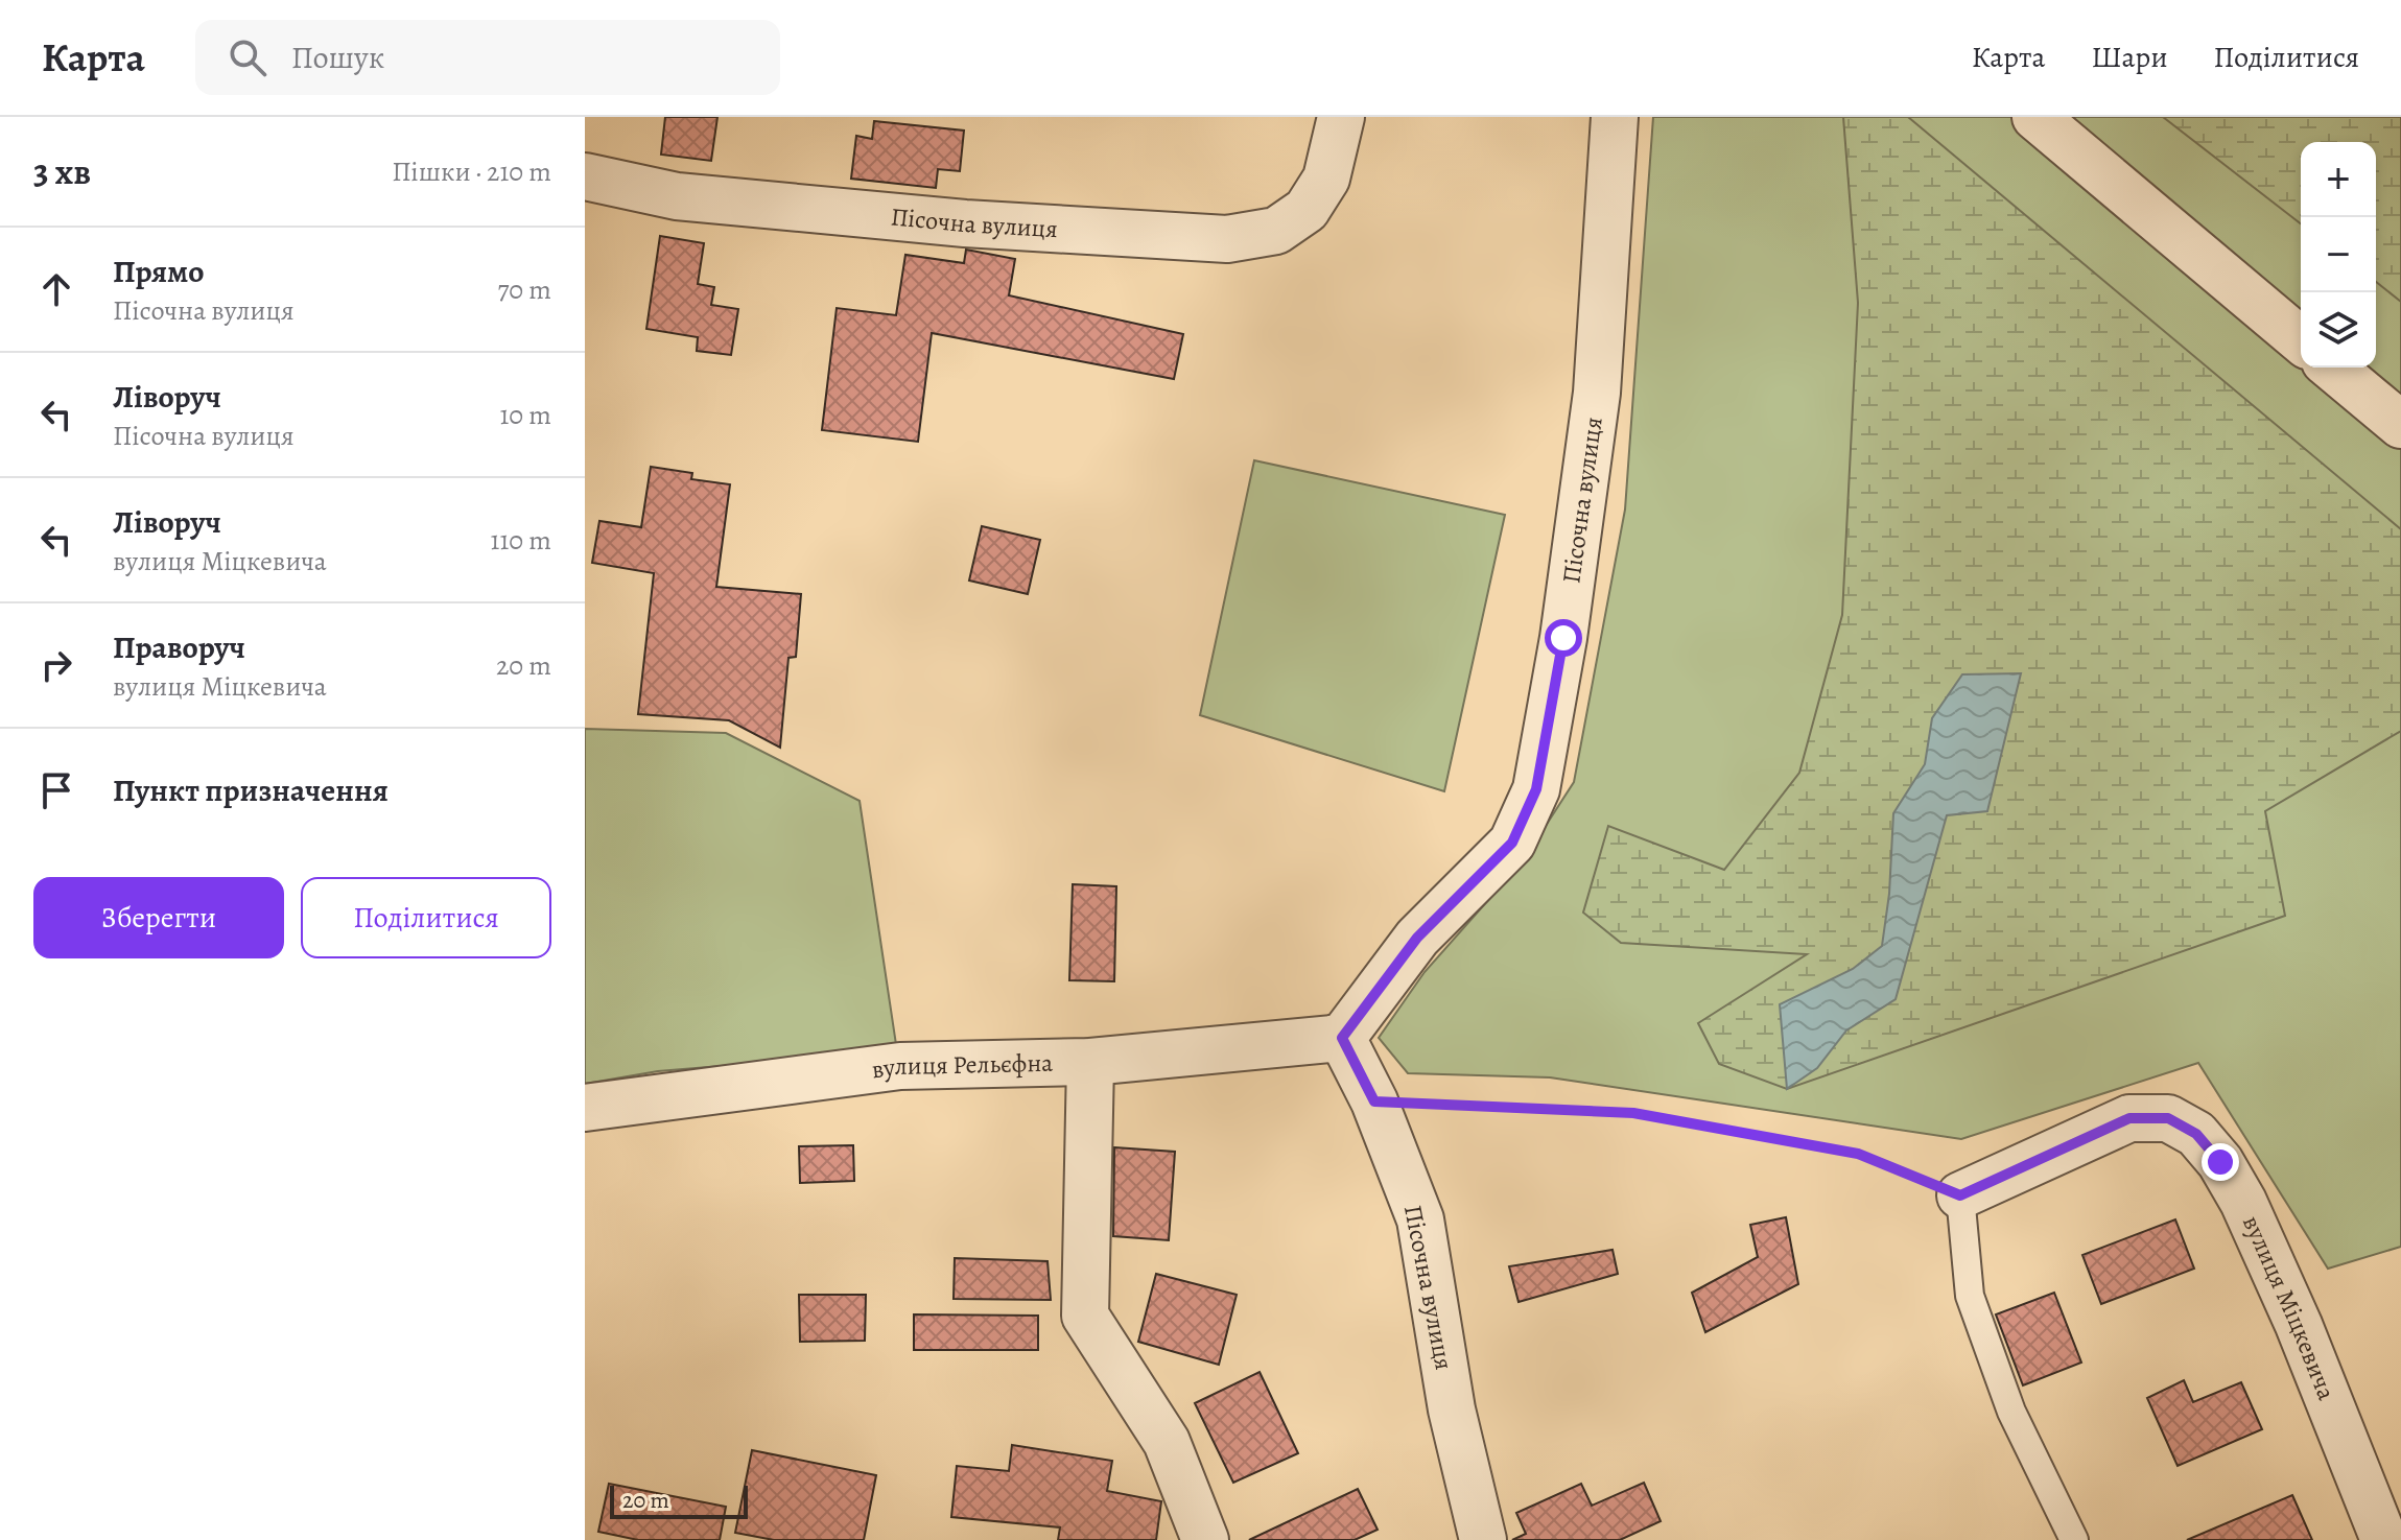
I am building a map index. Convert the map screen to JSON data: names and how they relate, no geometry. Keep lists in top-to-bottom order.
{
  "streets": {
    "street": ["Пісочна вулиця", "вулиця Рельєфна", "вулиця Міцкевича"]
  },
  "crossings": [
    ["Пісочна вулиця", "вулиця Рельєфна"]
  ],
  "scale_bar": "20 m",
  "page": {
    "header": "Карта",
    "search": "Пошук",
    "nav": ["Карта", "Шари", "Поділитися"],
    "heading": ["3 хв", "Пішки · 210 m"],
    "map_buttons": ["+", "−"],
    "list": [
      ["Прямо", "Пісочна вулиця", "70 m"],
      ["Ліворуч", "Пісочна вулиця", "10 m"],
      ["Ліворуч", "вулиця Міцкевича", "110 m"],
      ["Праворуч", "вулиця Міцкевича", "20 m"],
      "Пункт призначення"
    ],
    "buttons": ["Зберегти", "Поділитися"],
    "scale": "20 m"
  }
}
